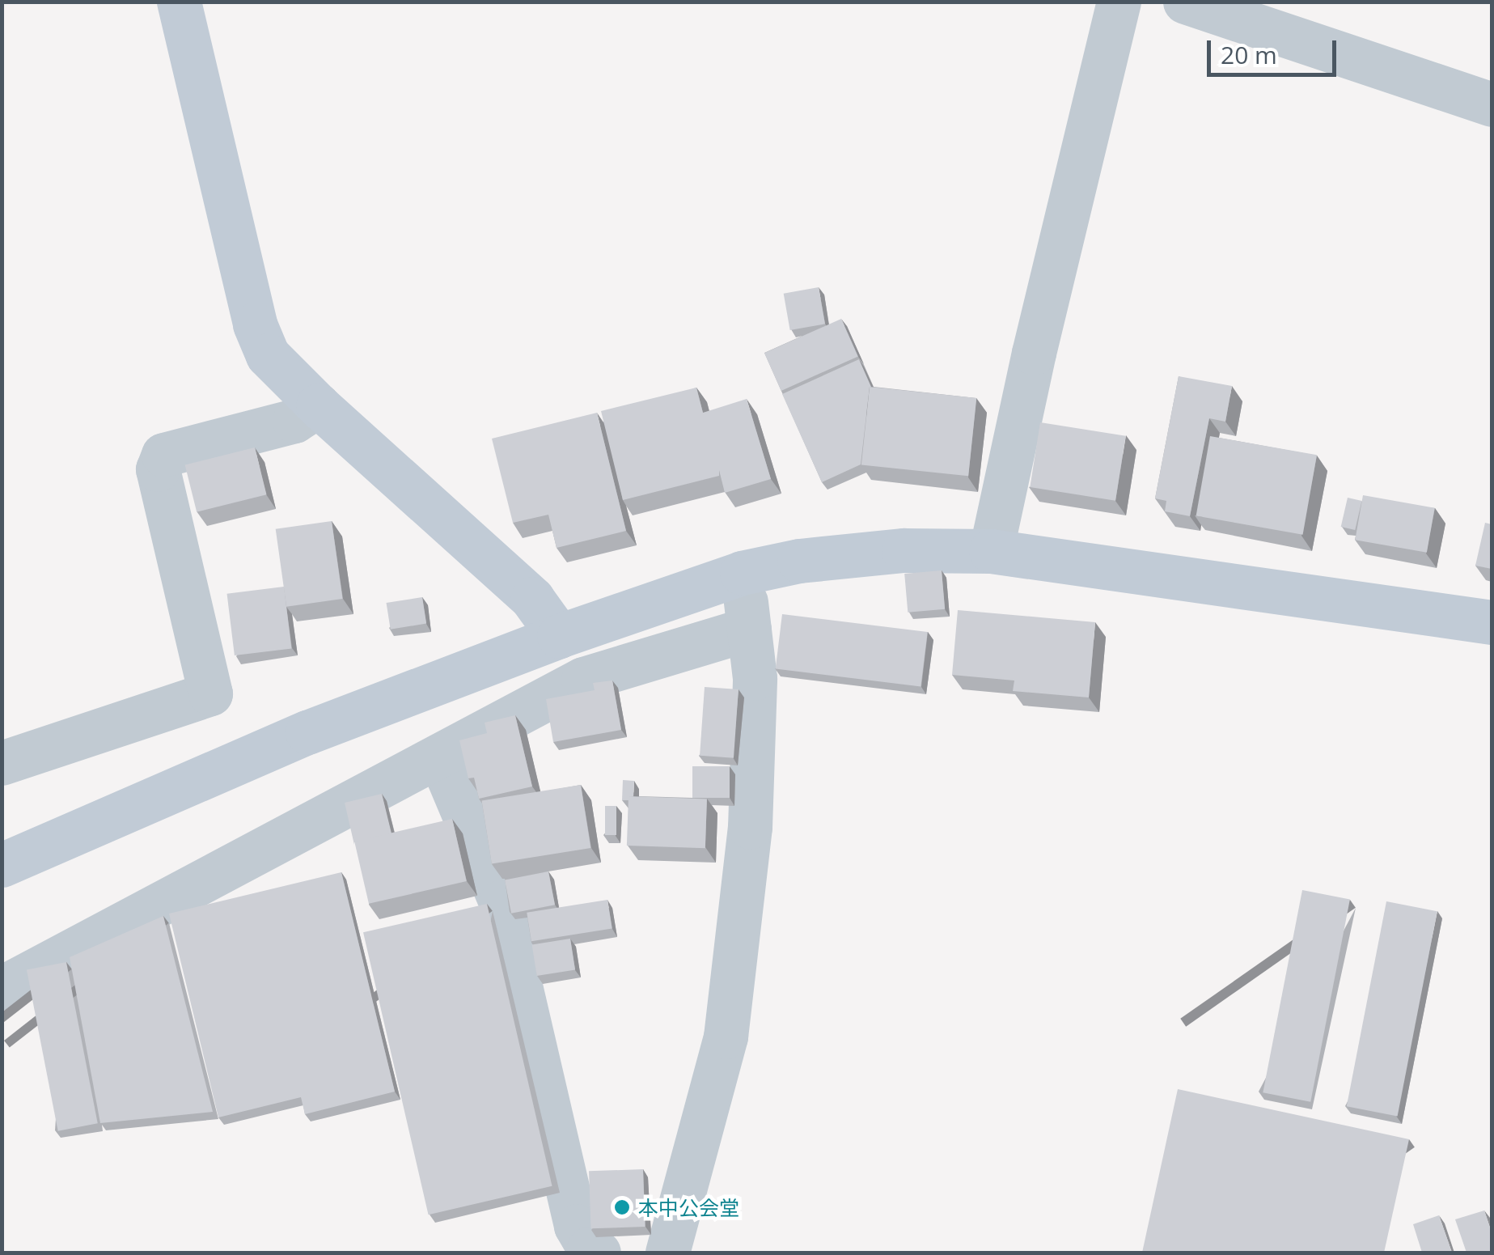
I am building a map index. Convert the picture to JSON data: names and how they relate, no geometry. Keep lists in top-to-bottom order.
{
  "places": ["本中公会堂"],
  "scale_bar": "20 m"
}
